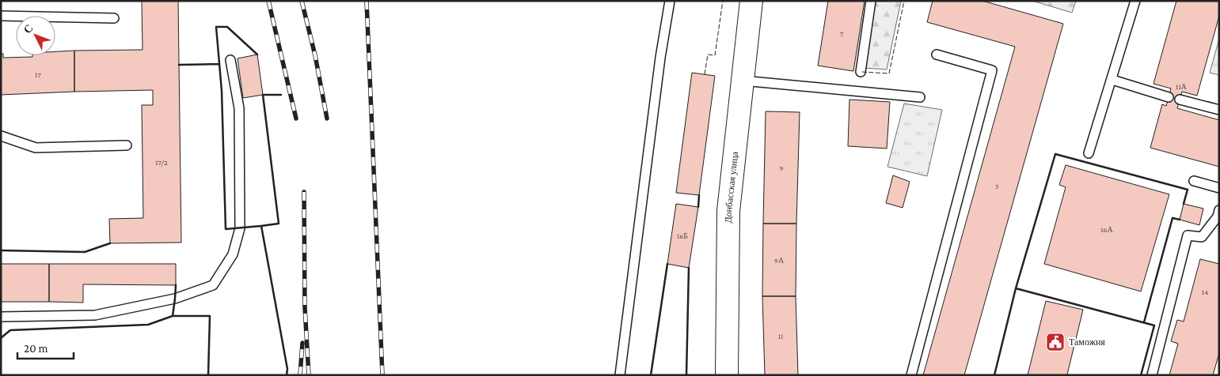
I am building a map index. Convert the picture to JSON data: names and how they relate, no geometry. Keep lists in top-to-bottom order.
{
  "streets": {
    "street": ["Донбасская улица"]
  },
  "places": {
    "public building": ["Таможня"]
  },
  "house_numbers": [
    "7",
    "17",
    "11А",
    "17/2",
    "9",
    "3",
    "16А",
    "16Б",
    "9А",
    "14",
    "11"
  ],
  "scale_bar": "20 m",
  "north": "top left"
}
